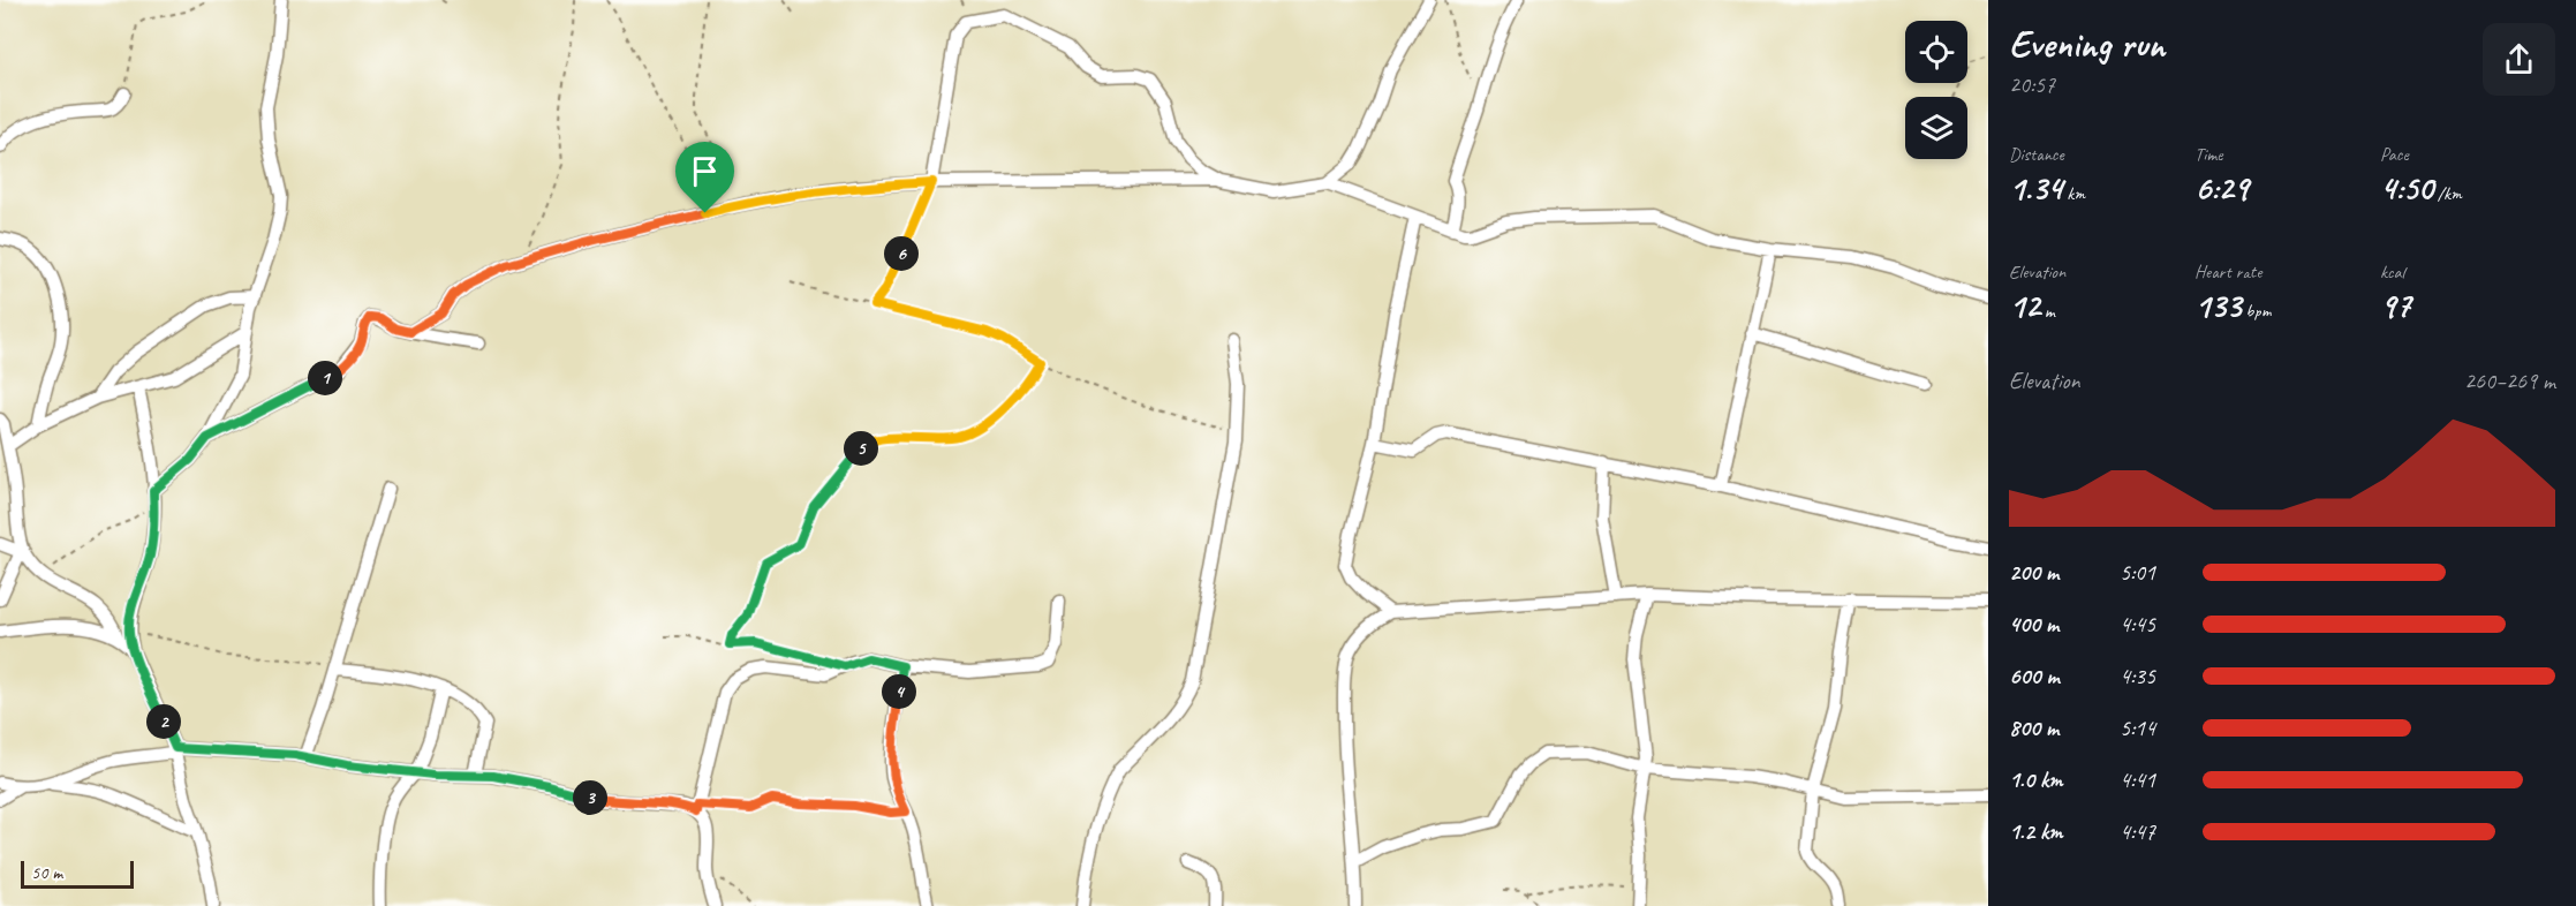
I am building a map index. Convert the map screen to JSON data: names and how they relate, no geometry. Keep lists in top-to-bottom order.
{
  "scale_bar": "50 m",
  "page": {
    "heading": ["Evening run", "20:57"],
    "stats": [
      ["Distance", "1.34 km"],
      ["Time", "6:29"],
      ["Pace", "4:50 /km"],
      ["Elevation", "12 m"],
      ["Heart rate", "133 bpm"],
      ["kcal", "97"]
    ],
    "pins": [
      "6",
      "1",
      "5",
      "4",
      "2",
      "3"
    ],
    "chart": ["Elevation", "260–269 m"],
    "list": [
      {
        "name": "200 m",
        "note": "5:01"
      },
      {
        "name": "400 m",
        "note": "4:45"
      },
      {
        "name": "600 m",
        "note": "4:35"
      },
      {
        "name": "800 m",
        "note": "5:14"
      },
      {
        "name": "1.0 km",
        "note": "4:41"
      },
      {
        "name": "1.2 km",
        "note": "4:47"
      }
    ],
    "scale": "50 m"
  }
}
